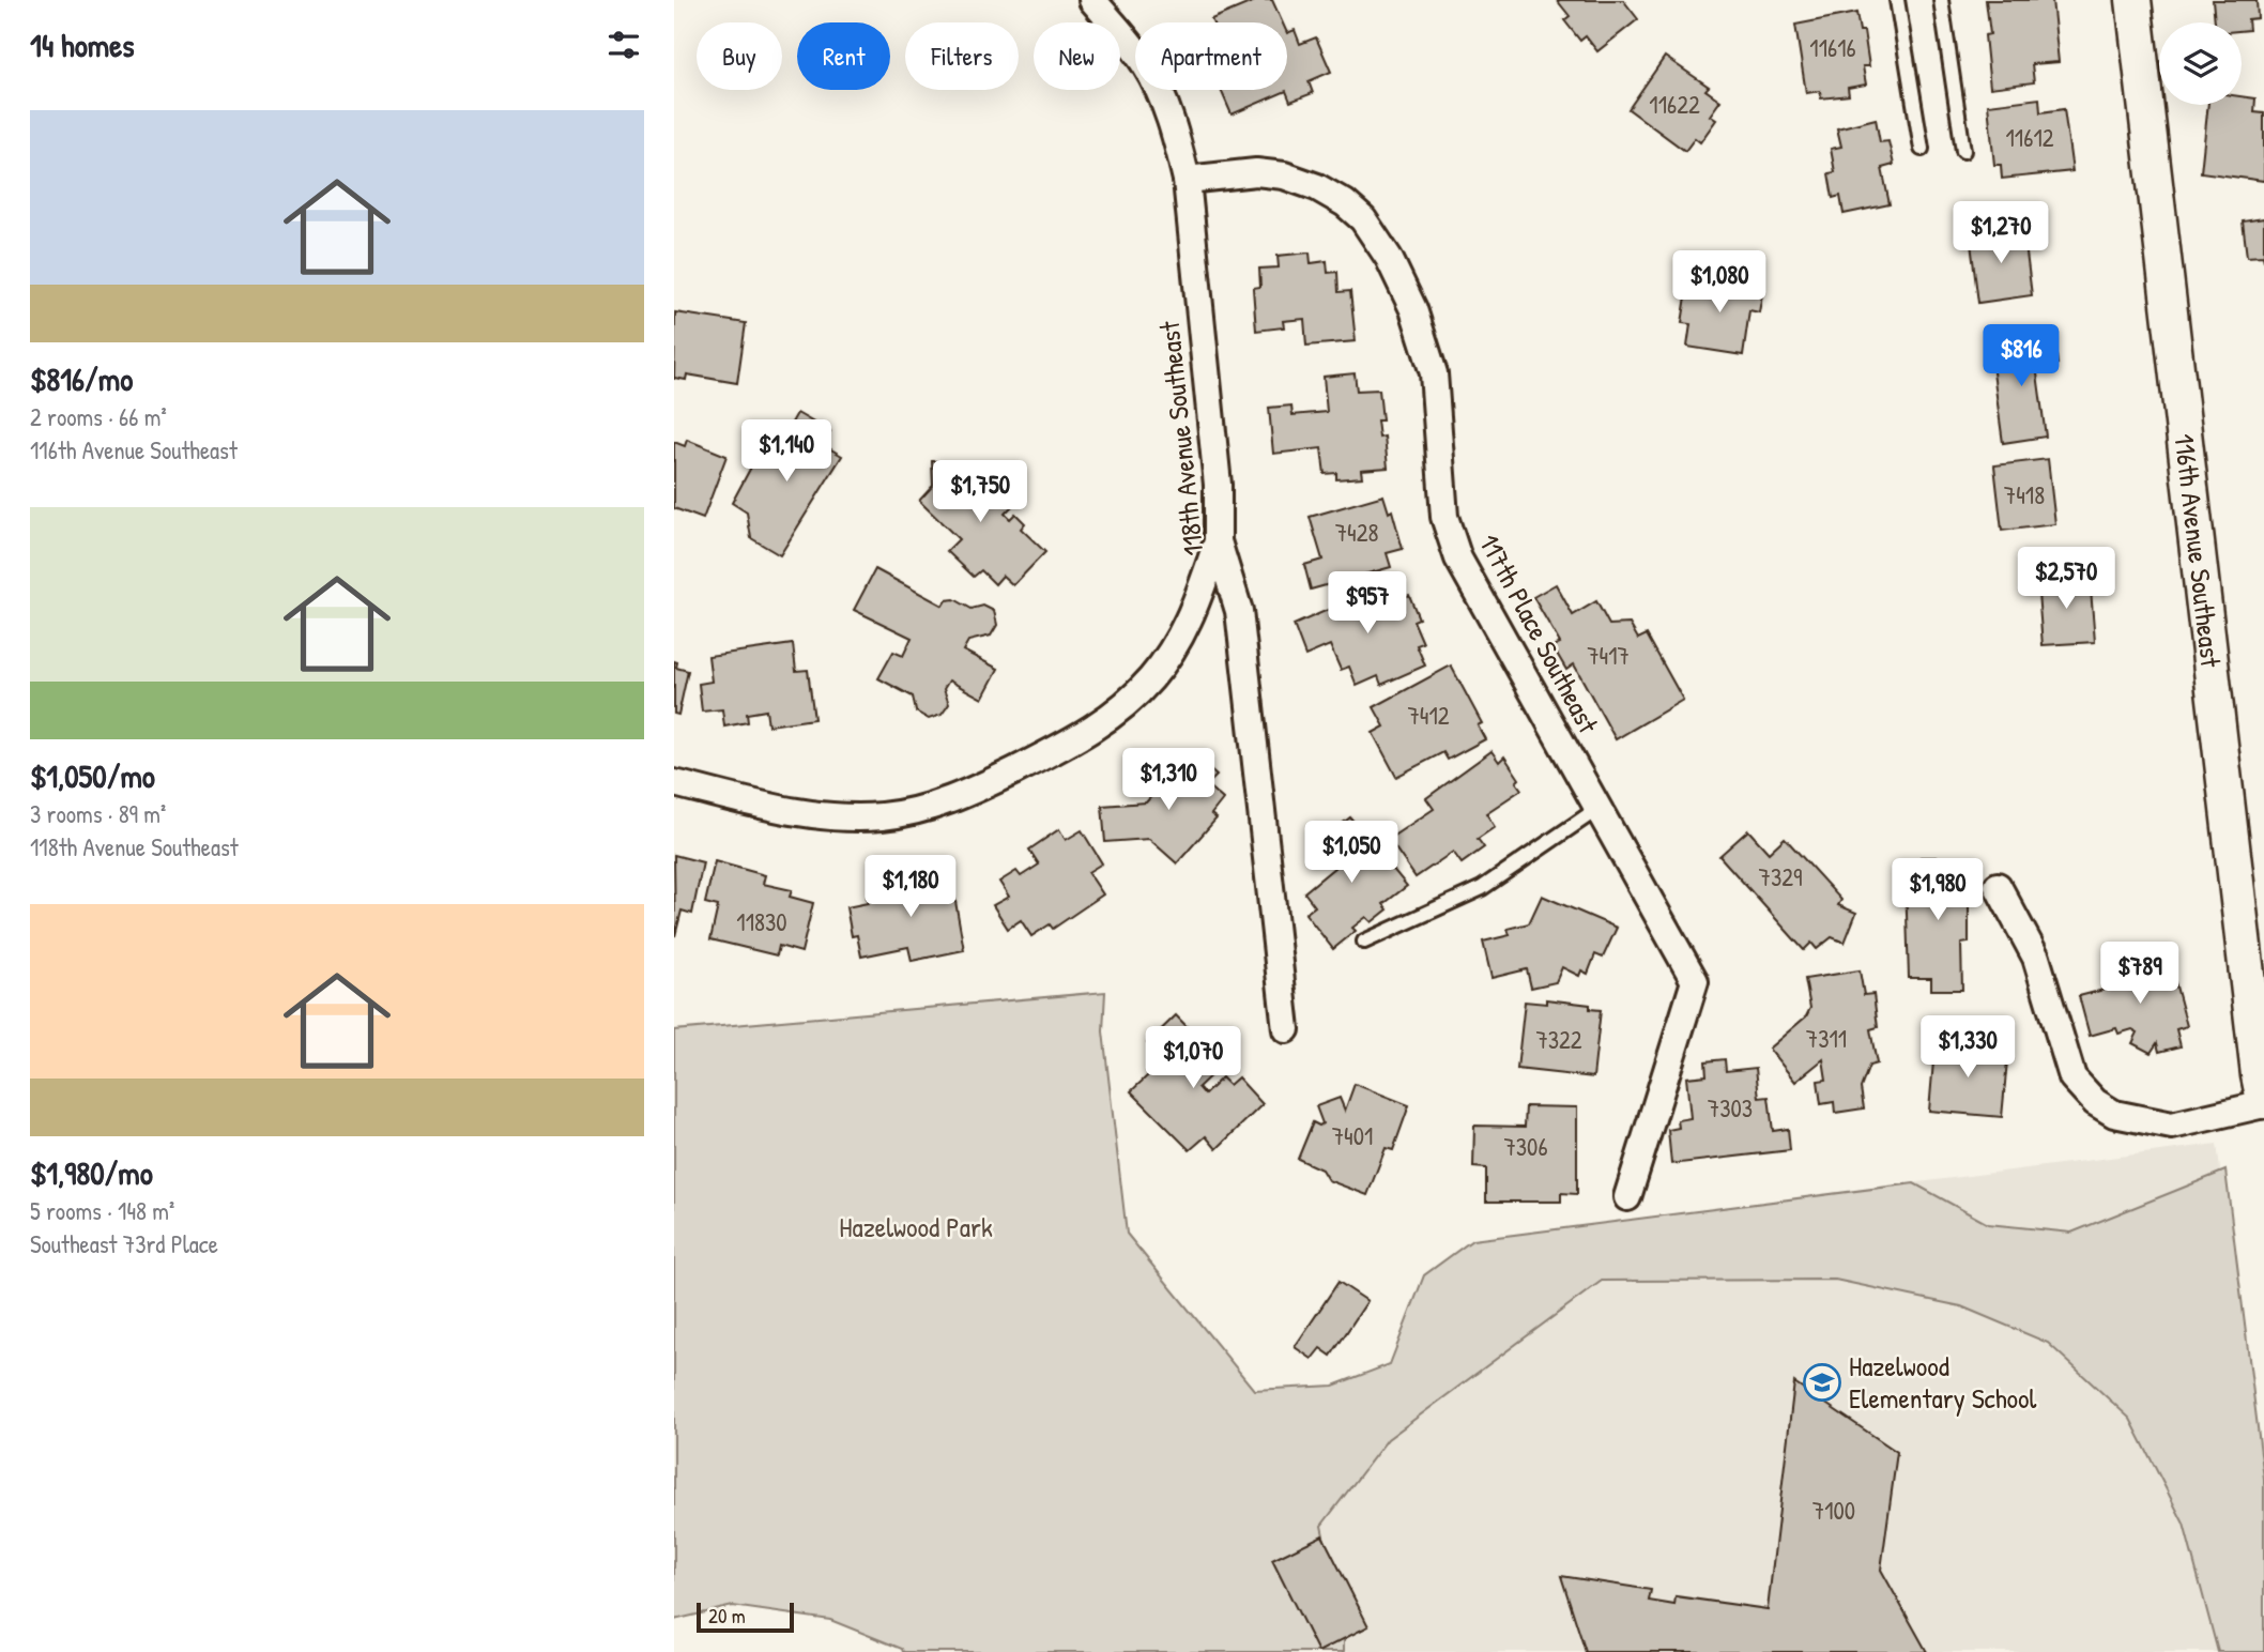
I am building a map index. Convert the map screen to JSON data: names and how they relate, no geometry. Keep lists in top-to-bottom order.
{
  "streets": {
    "street": ["118th Avenue Southeast", "116th Avenue Southeast", "117th Place Southeast"]
  },
  "crossings": [
    ["118th Avenue Southeast", "117th Place Southeast"]
  ],
  "parks": ["Hazelwood Park"],
  "places": {
    "school or university": ["Hazelwood Elementary School"]
  },
  "house_numbers": [
    "11616",
    "11622",
    "11612",
    "7418",
    "7428",
    "7417",
    "7412",
    "7329",
    "11830",
    "7311",
    "7322",
    "7303",
    "7401",
    "7306",
    "7100"
  ],
  "scale_bar": "20 m",
  "page": {
    "heading": "14 homes",
    "chip": [
      "Buy",
      "Rent",
      "Filters",
      "New",
      "Apartment"
    ],
    "list": [
      {
        "name": "$816/mo",
        "note": "2 rooms · 66 m² · 116th Avenue Southeast"
      },
      {
        "name": "$1,050/mo",
        "note": "3 rooms · 89 m² · 118th Avenue Southeast"
      },
      {
        "name": "$1,980/mo",
        "note": "5 rooms · 148 m² · Southeast 73rd Place"
      }
    ],
    "price": [
      "$1,270",
      "$1,080",
      "$816",
      "$1,140",
      "$1,750",
      "$2,570",
      "$957",
      "$1,310",
      "$1,050",
      "$1,180",
      "$1,980",
      "$789",
      "$1,330",
      "$1,070"
    ],
    "scale": "20 m"
  }
}
